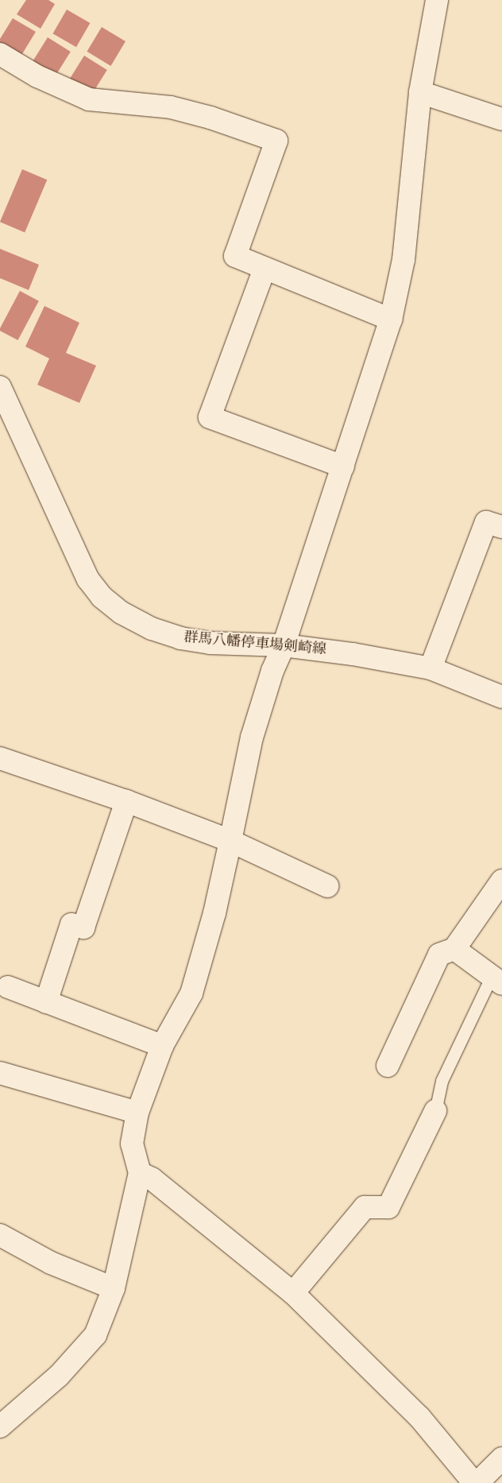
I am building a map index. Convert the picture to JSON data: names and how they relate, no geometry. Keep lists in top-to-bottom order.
{
  "streets": {
    "street": ["群馬八幡停車場剣崎線"]
  }
}
